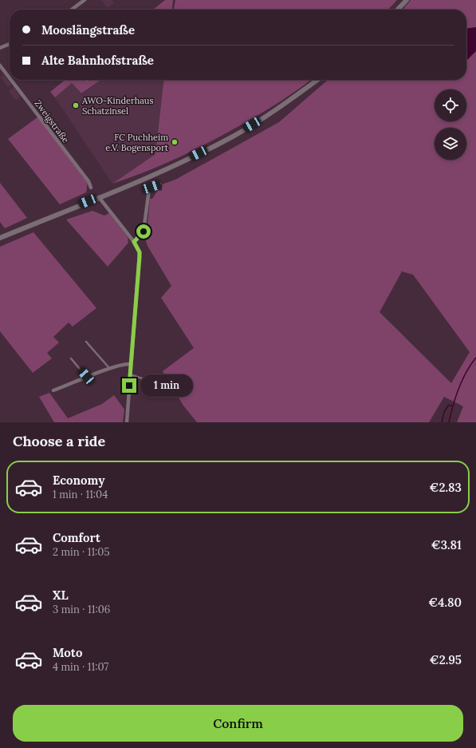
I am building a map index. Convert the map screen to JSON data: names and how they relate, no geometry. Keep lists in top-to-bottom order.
{
  "streets": {
    "street": ["Zweigstraße"]
  },
  "places": ["AWO-Kinderhaus Schatzinsel", "FC Puchheim e.V. Bogensport"],
  "page": {
    "banner": ["Mooslängstraße", "Alte Bahnhofstraße"],
    "bubble": "1 min",
    "heading": "Choose a ride",
    "list": [
      {
        "name": "Economy",
        "note": "1 min · 11:04",
        "value": "€2.83"
      },
      {
        "name": "Comfort",
        "note": "2 min · 11:05",
        "value": "€3.81"
      },
      {
        "name": "XL",
        "note": "3 min · 11:06",
        "value": "€4.80"
      },
      {
        "name": "Moto",
        "note": "4 min · 11:07",
        "value": "€2.95"
      }
    ],
    "buttons": "Confirm"
  }
}
